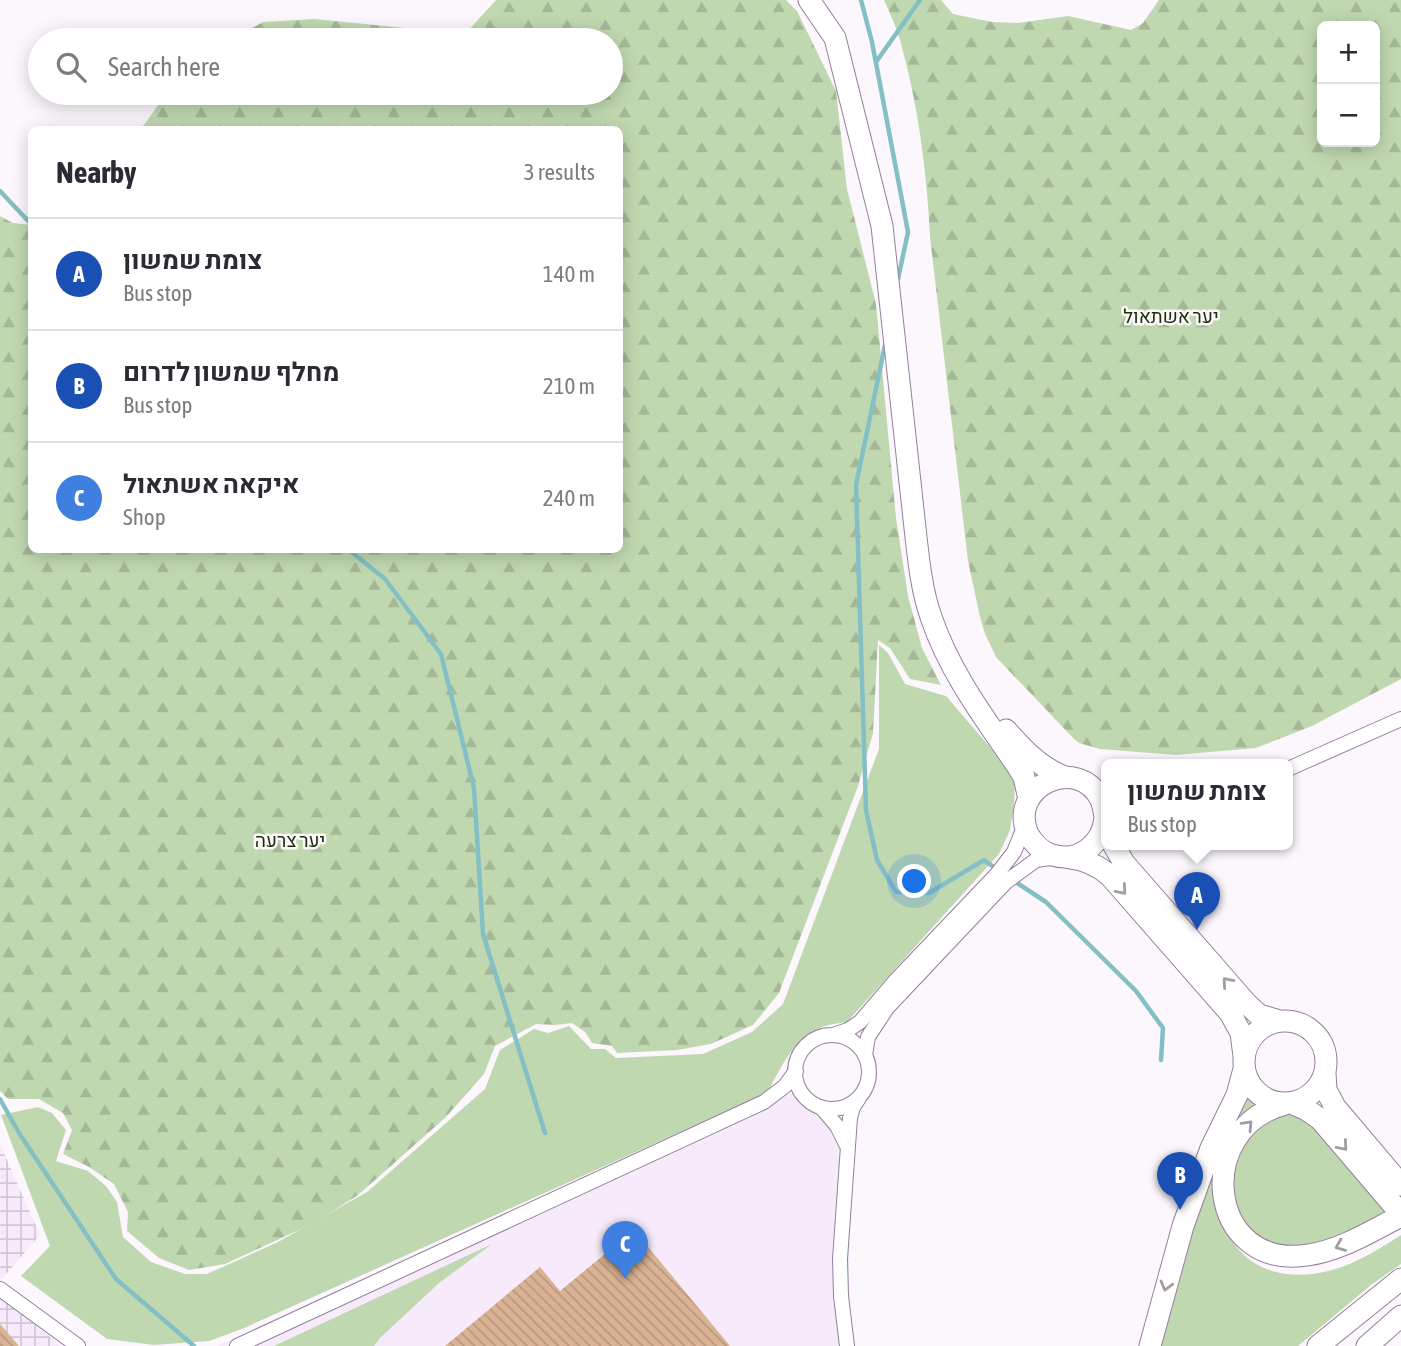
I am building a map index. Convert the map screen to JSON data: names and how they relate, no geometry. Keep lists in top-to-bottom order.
{
  "parks": ["יער אשתאול", "יער צרעה"],
  "page": {
    "map_buttons": ["+", "−"],
    "search": "Search here",
    "heading": ["Nearby", "3 results"],
    "list": [
      {
        "mark": "A",
        "name": "צומת שמשון",
        "note": "Bus stop",
        "value": "140 m"
      },
      {
        "mark": "B",
        "name": "מחלף שמשון לדרום",
        "note": "Bus stop",
        "value": "210 m"
      },
      {
        "mark": "C",
        "name": "איקאה אשתאול",
        "note": "Shop",
        "value": "240 m"
      }
    ],
    "popup": ["צומת שמשון", "Bus stop"],
    "pins": ["A", "B", "C"]
  }
}
